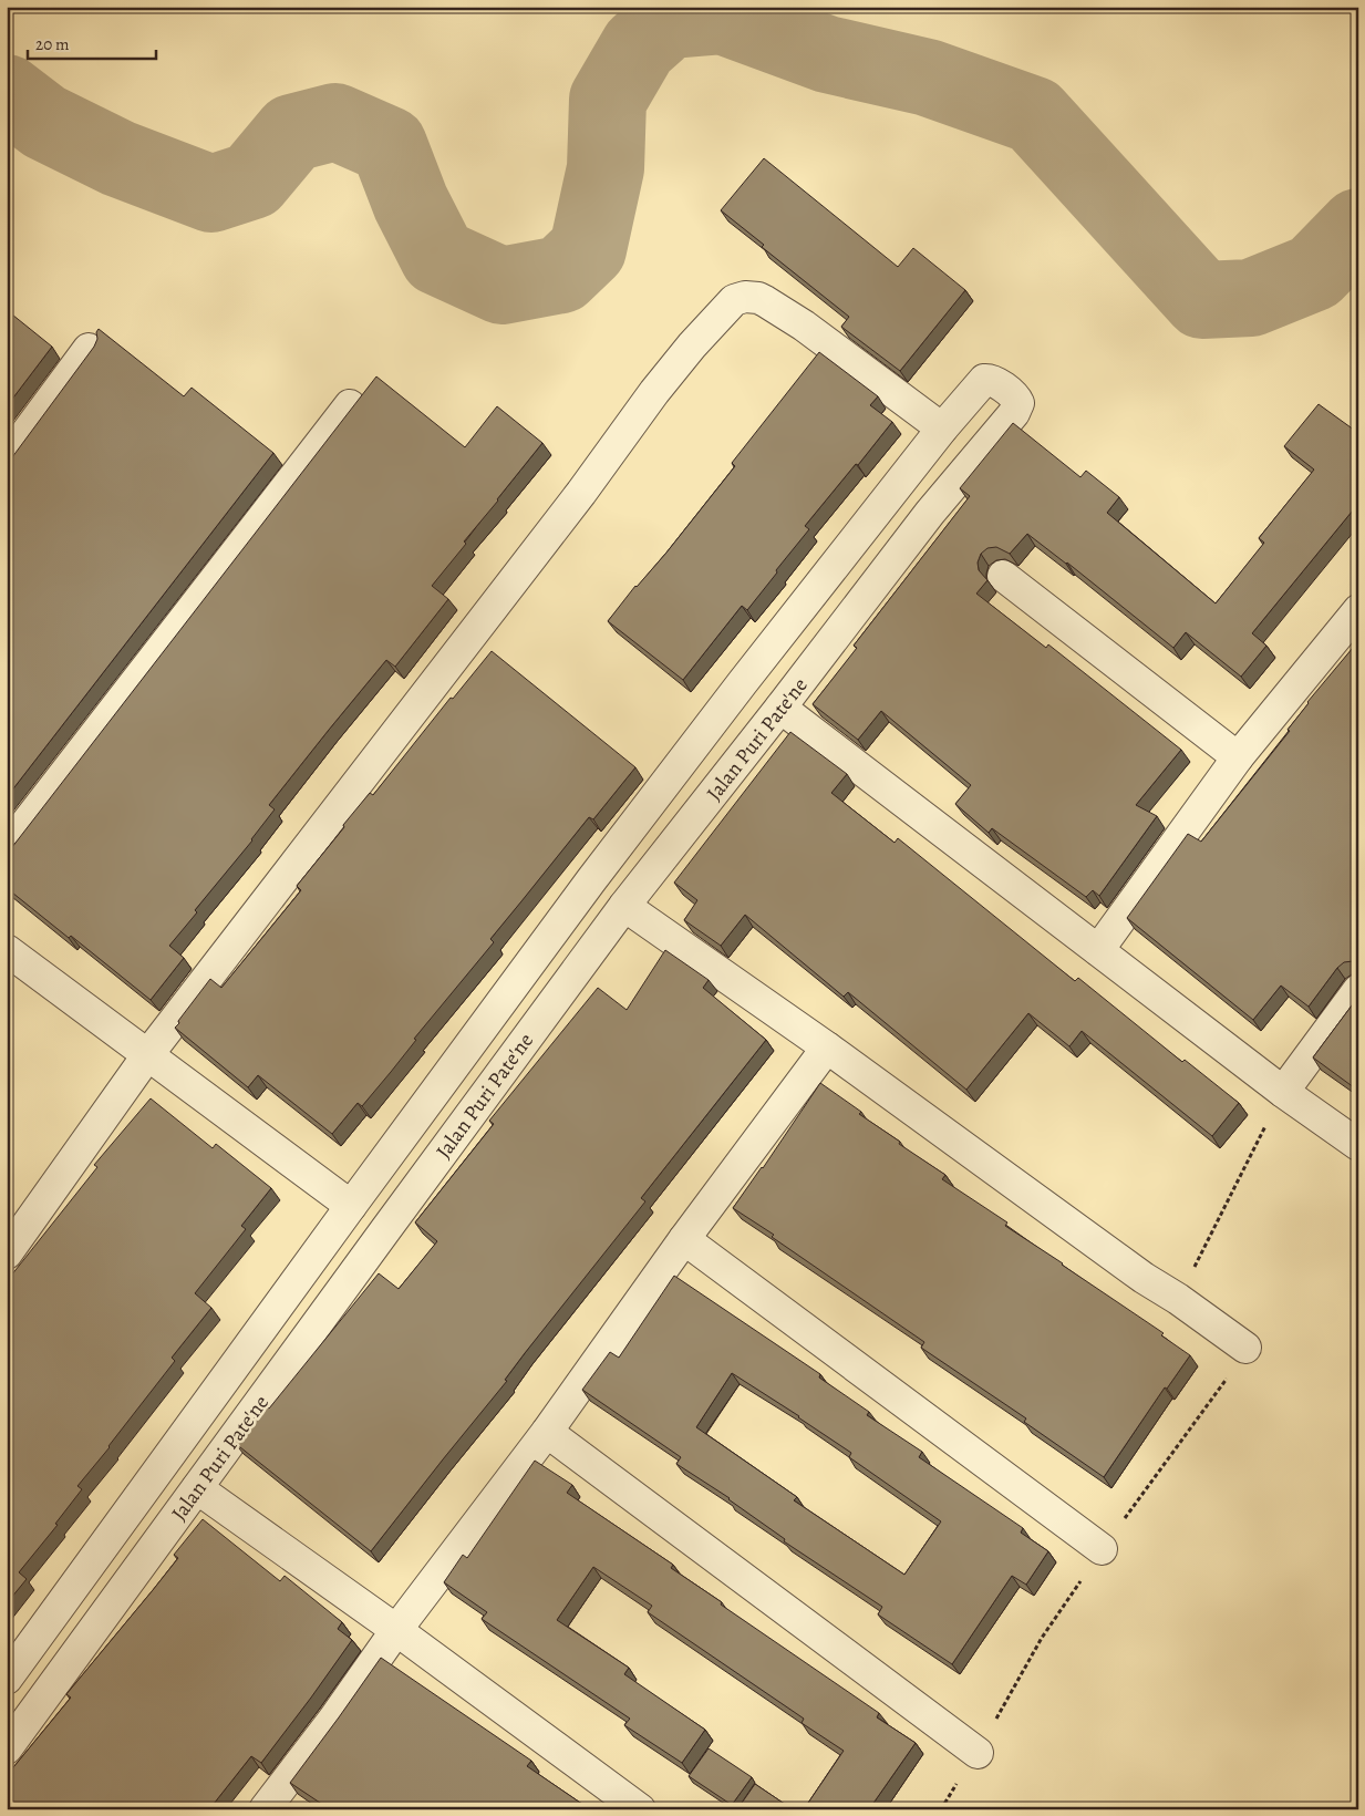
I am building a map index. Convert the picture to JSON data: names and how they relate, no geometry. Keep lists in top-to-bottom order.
{
  "streets": {
    "street": ["Jalan Puri Pate'ne"]
  },
  "scale_bar": "20 m"
}
